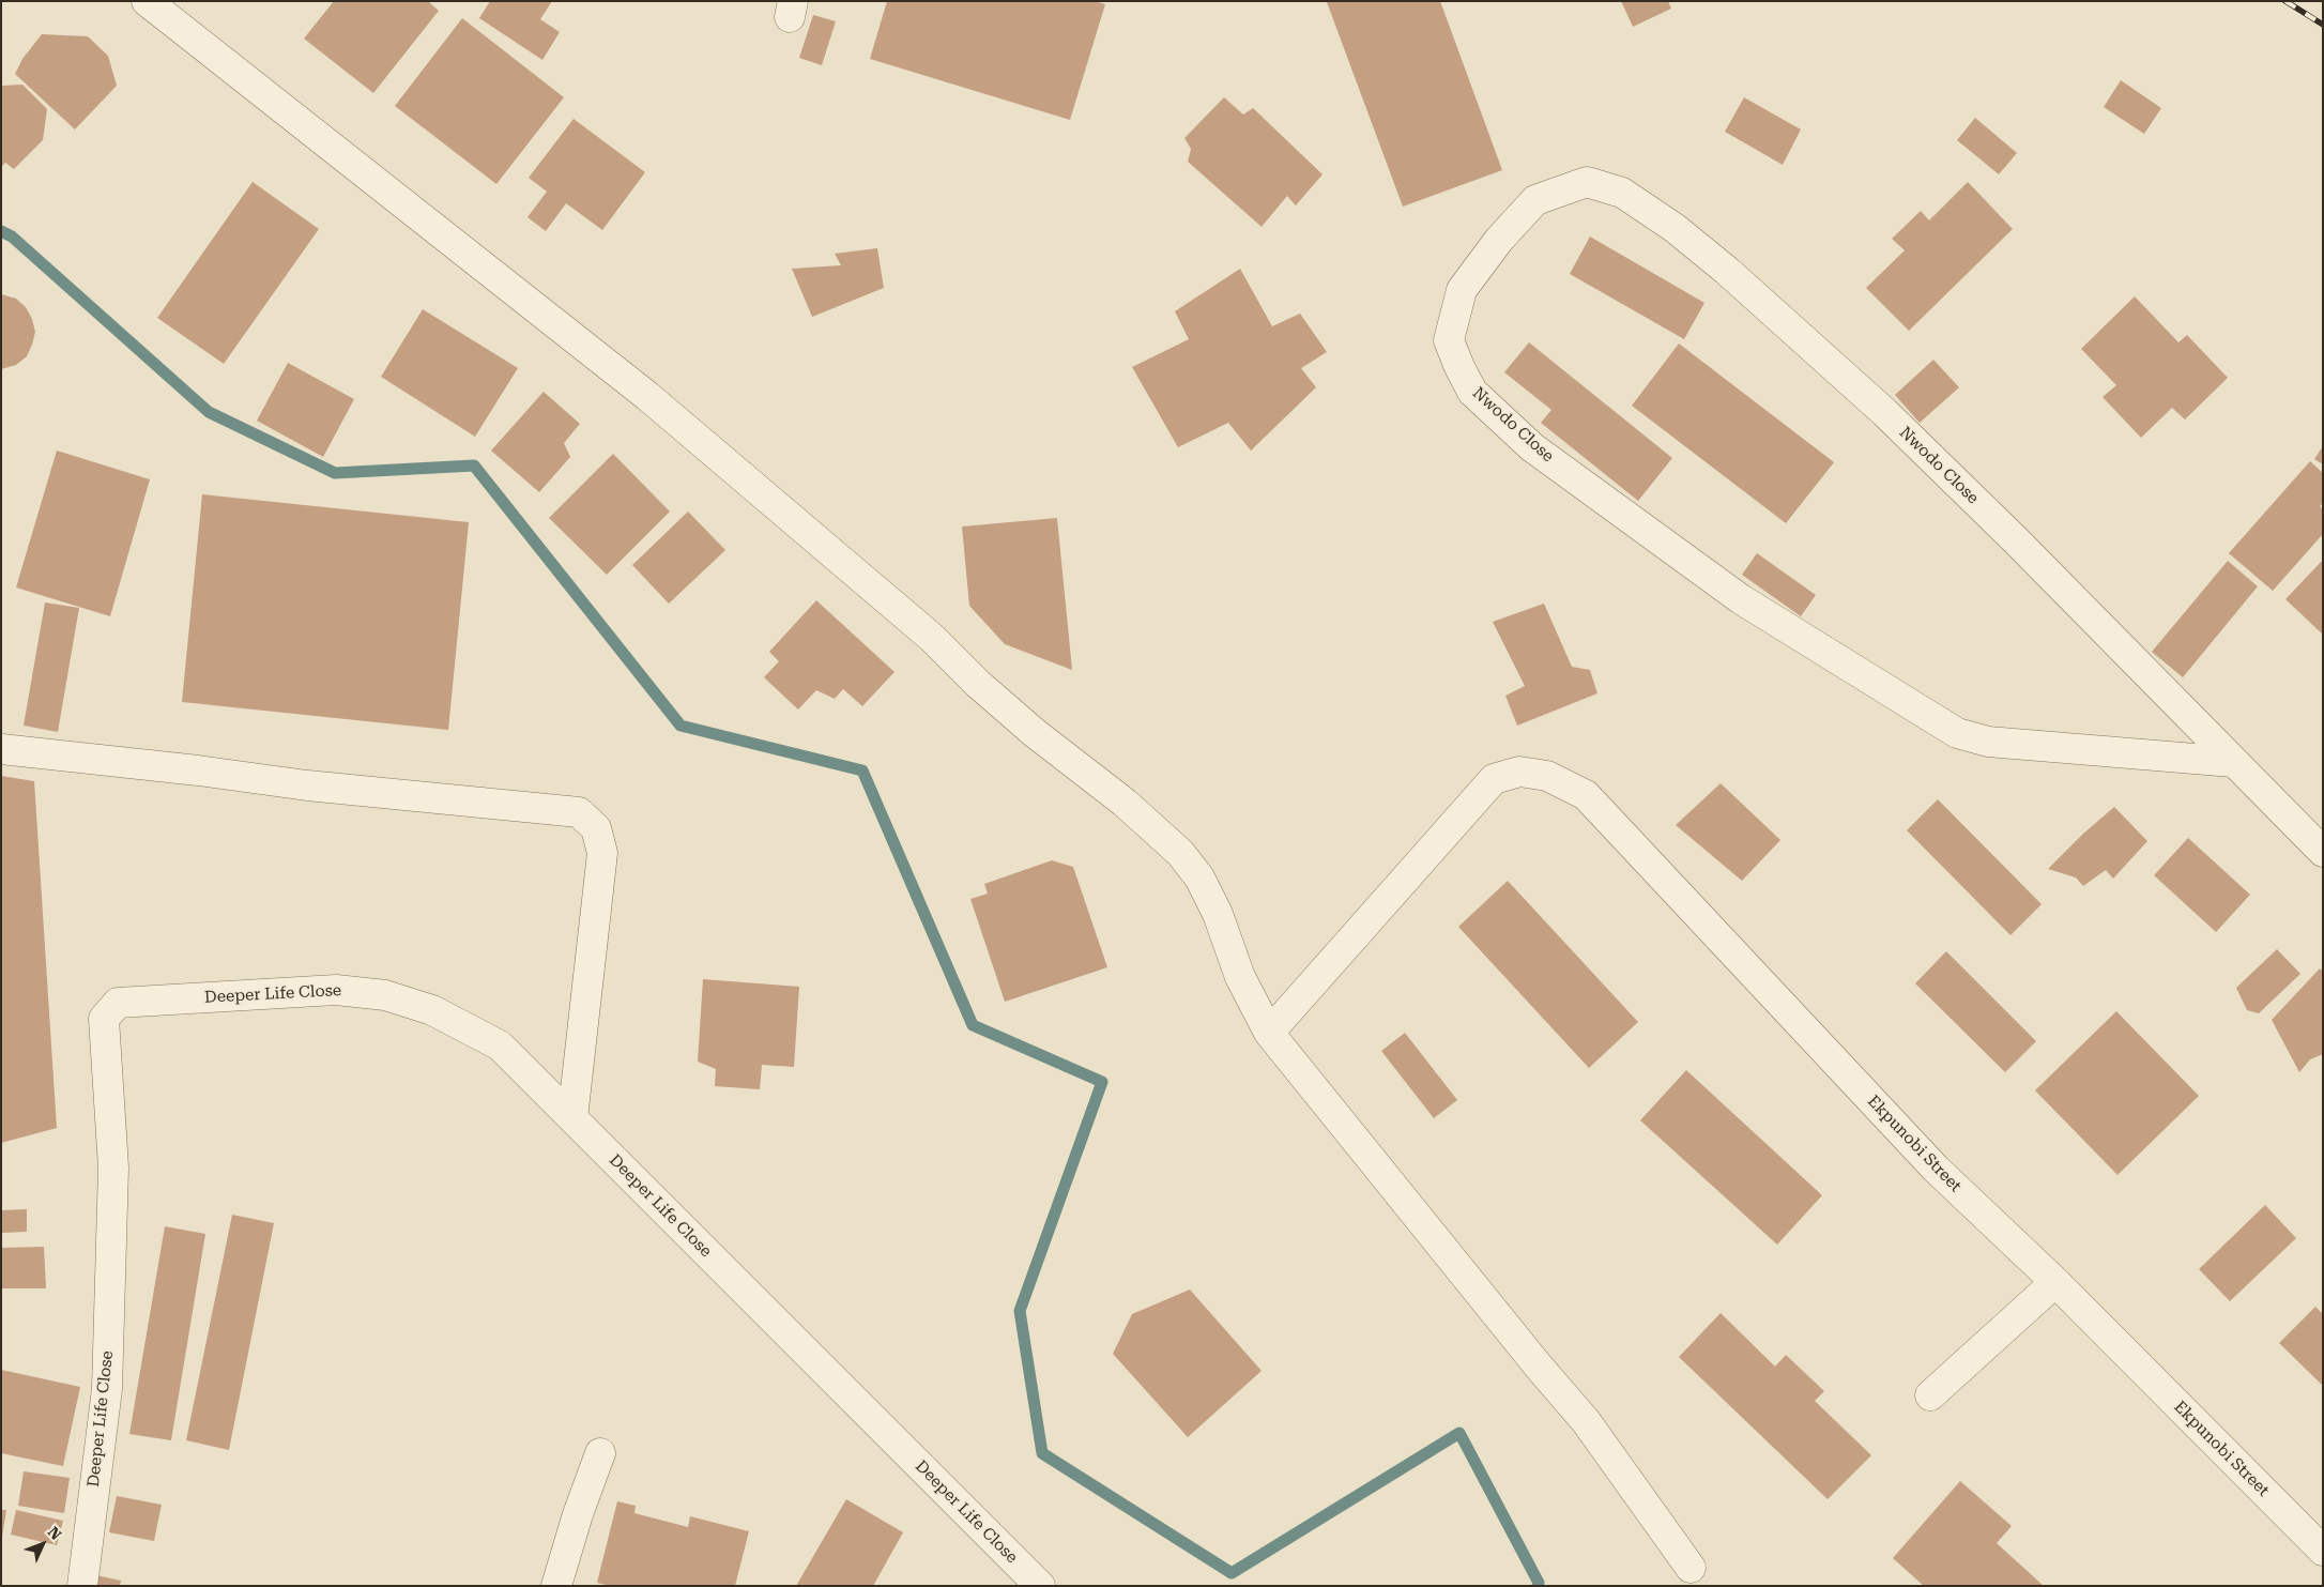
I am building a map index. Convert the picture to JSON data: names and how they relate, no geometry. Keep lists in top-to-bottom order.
{
  "streets": {
    "street": ["Nwodo Close", "Deeper Life Close", "Ekpunobi Street"]
  },
  "north": "top right"
}
